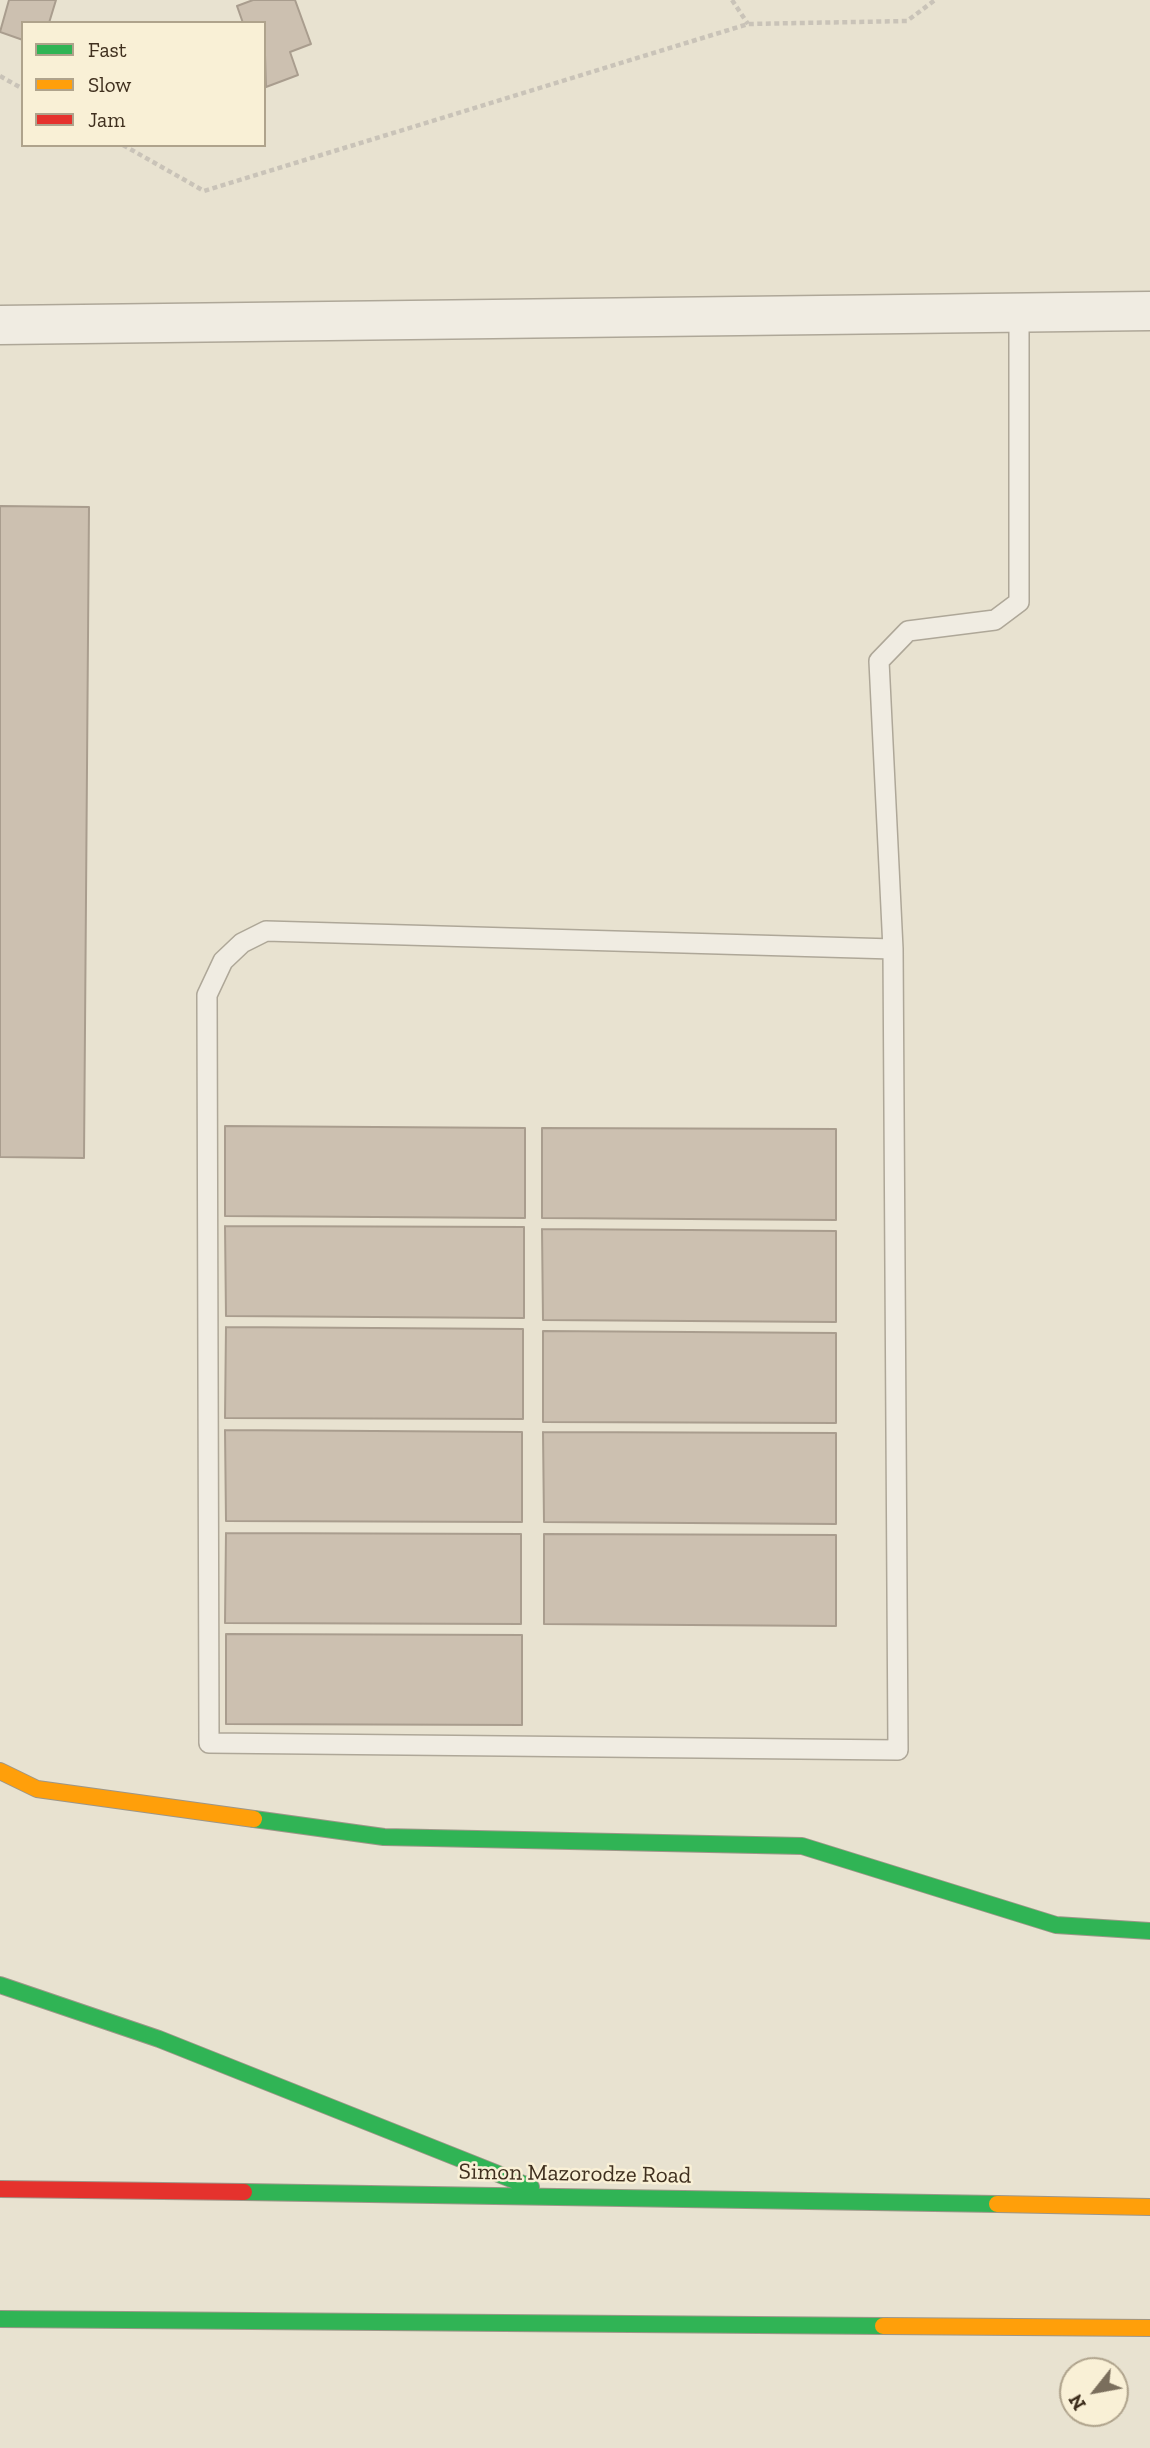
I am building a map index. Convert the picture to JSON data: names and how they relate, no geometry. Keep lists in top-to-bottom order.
{
  "streets": {
    "main road": ["Simon Mazorodze Road"]
  },
  "legend": ["Fast", "Slow", "Jam"],
  "north": "bottom left"
}
